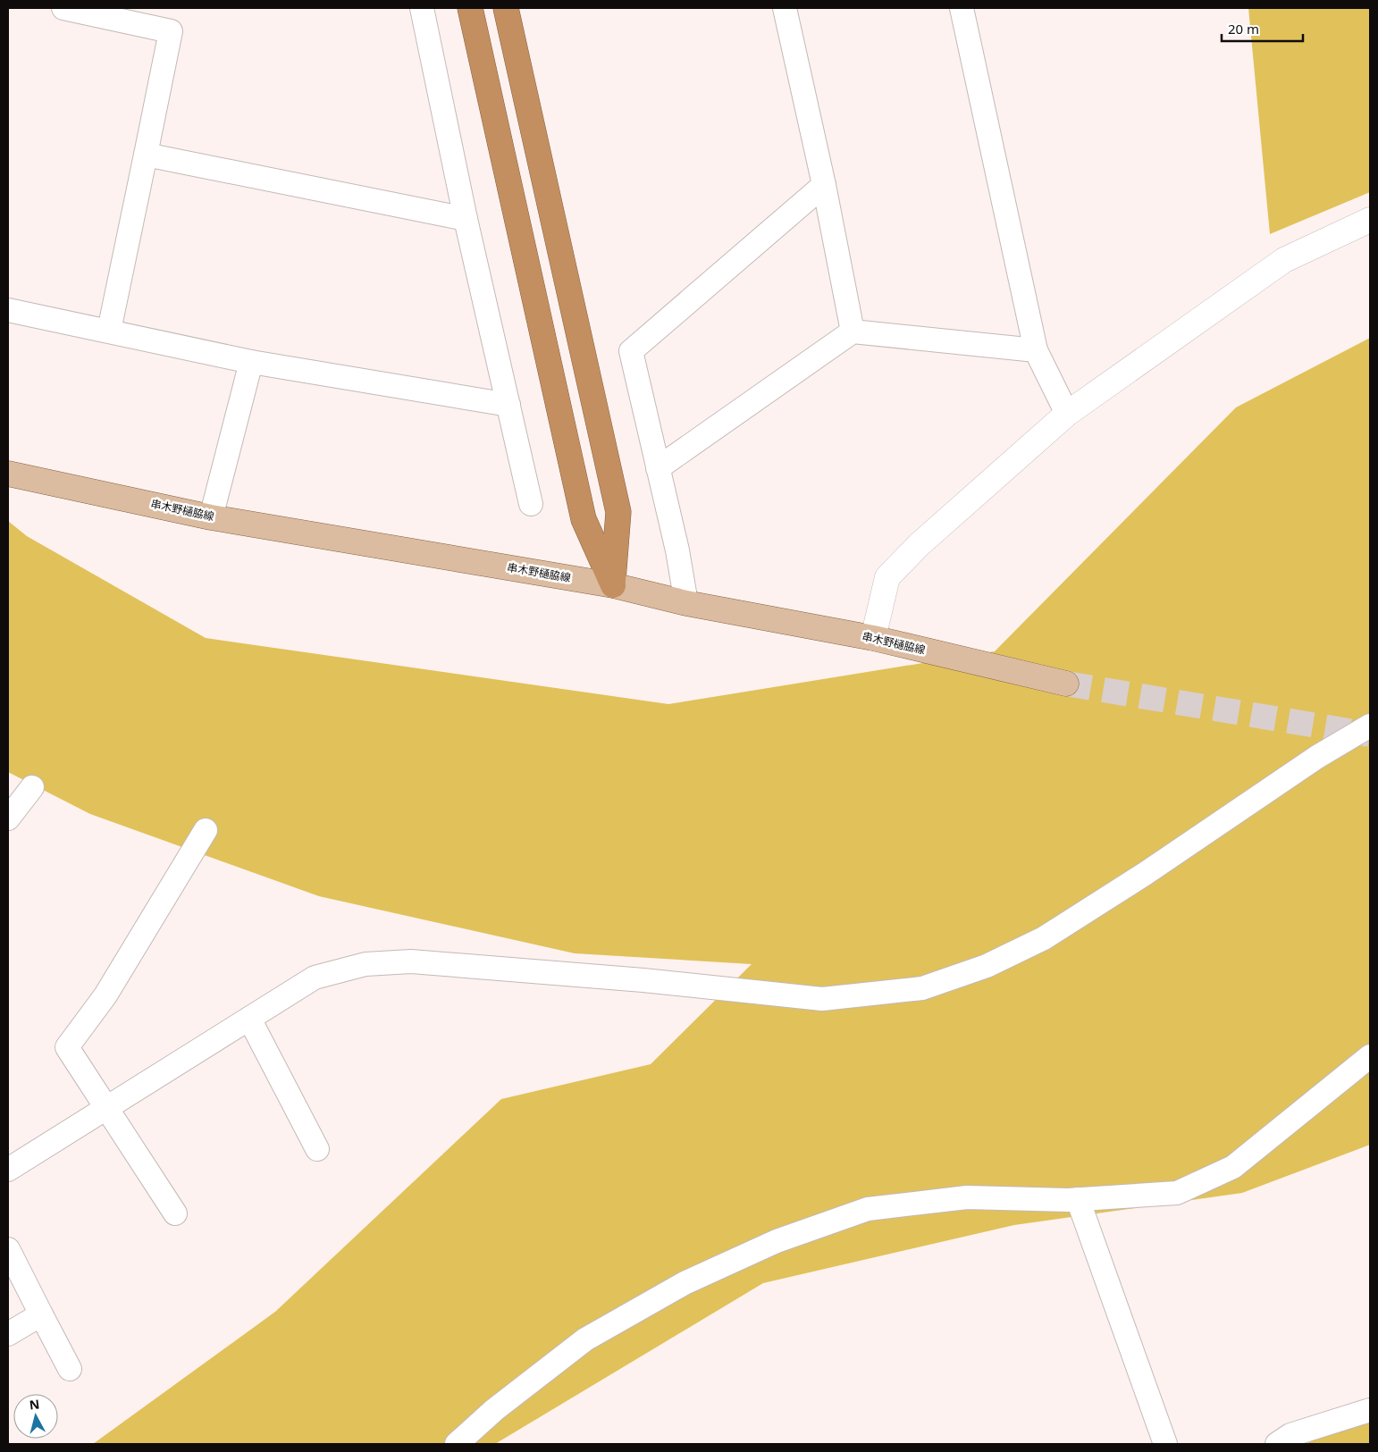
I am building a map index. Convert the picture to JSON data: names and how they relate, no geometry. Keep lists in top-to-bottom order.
{
  "streets": {
    "main road": ["串木野樋脇線"]
  },
  "scale_bar": "20 m",
  "north": "top"
}
